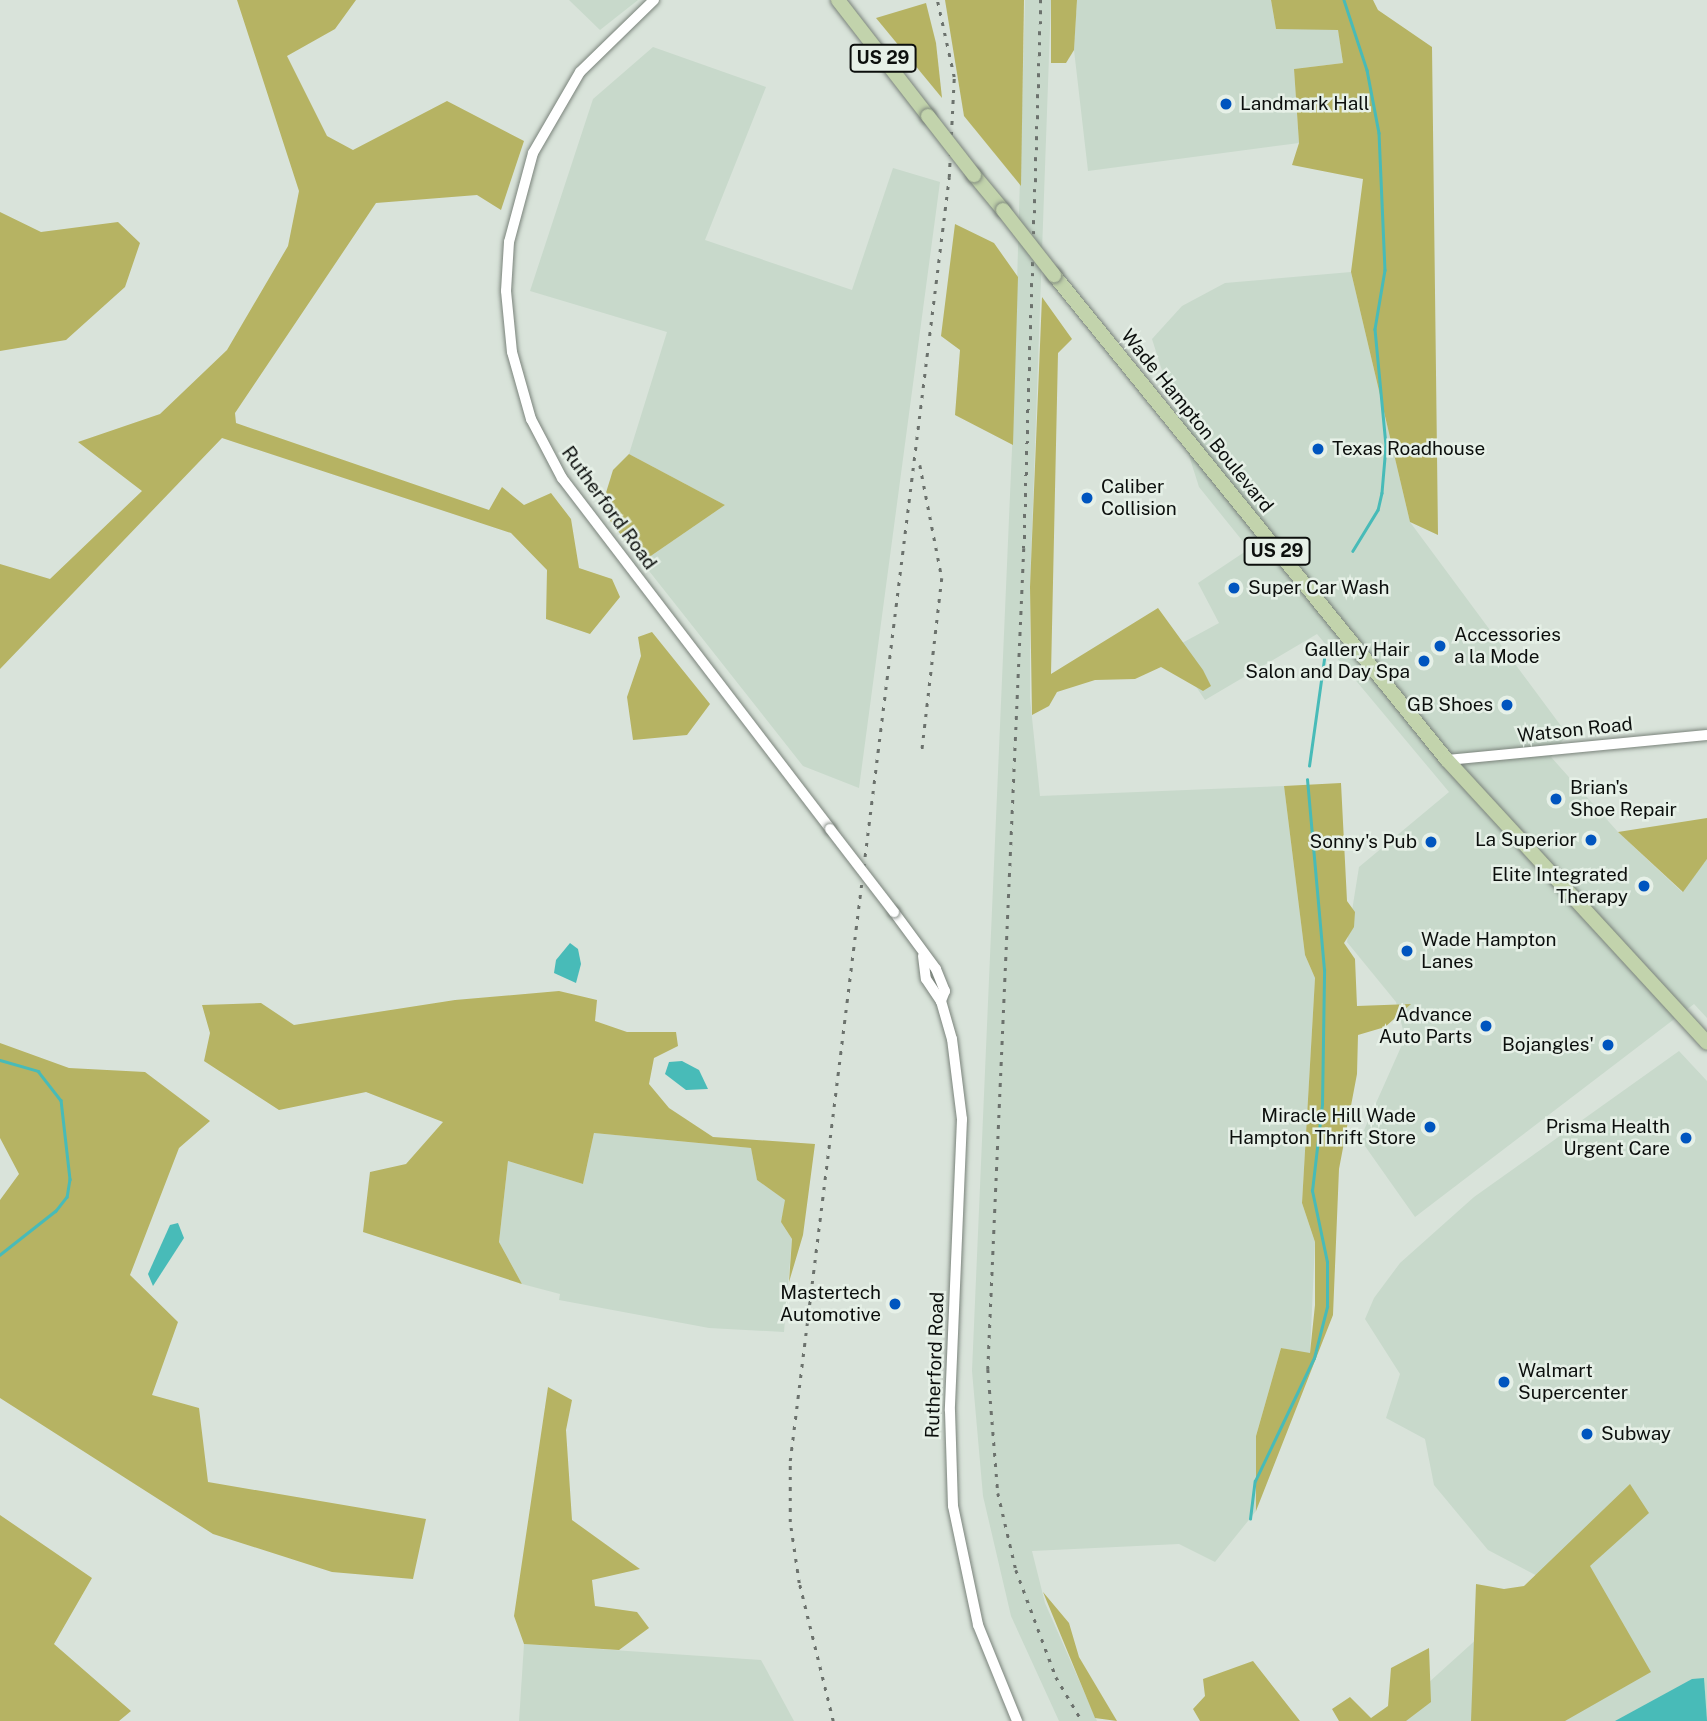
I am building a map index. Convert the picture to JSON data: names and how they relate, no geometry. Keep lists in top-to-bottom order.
{
  "streets": {
    "main road": ["US 29", "Wade Hampton Boulevard"],
    "street": ["Rutherford Road", "Watson Road"]
  },
  "crossings": [
    ["Wade Hampton Boulevard", "Watson Road"]
  ],
  "places": [
    "Landmark Hall",
    "Texas Roadhouse",
    "Caliber Collision",
    "Super Car Wash",
    "Accessories a la Mode",
    "Gallery Hair Salon and Day Spa",
    "GB Shoes",
    "Brian's Shoe Repair",
    "La Superior",
    "Sonny's Pub",
    "Elite Integrated Therapy",
    "Wade Hampton Lanes",
    "Advance Auto Parts",
    "Bojangles'",
    "Miracle Hill Wade Hampton Thrift Store",
    "Prisma Health Urgent Care",
    "Mastertech Automotive",
    "Walmart Supercenter",
    "Subway"
  ]
}
